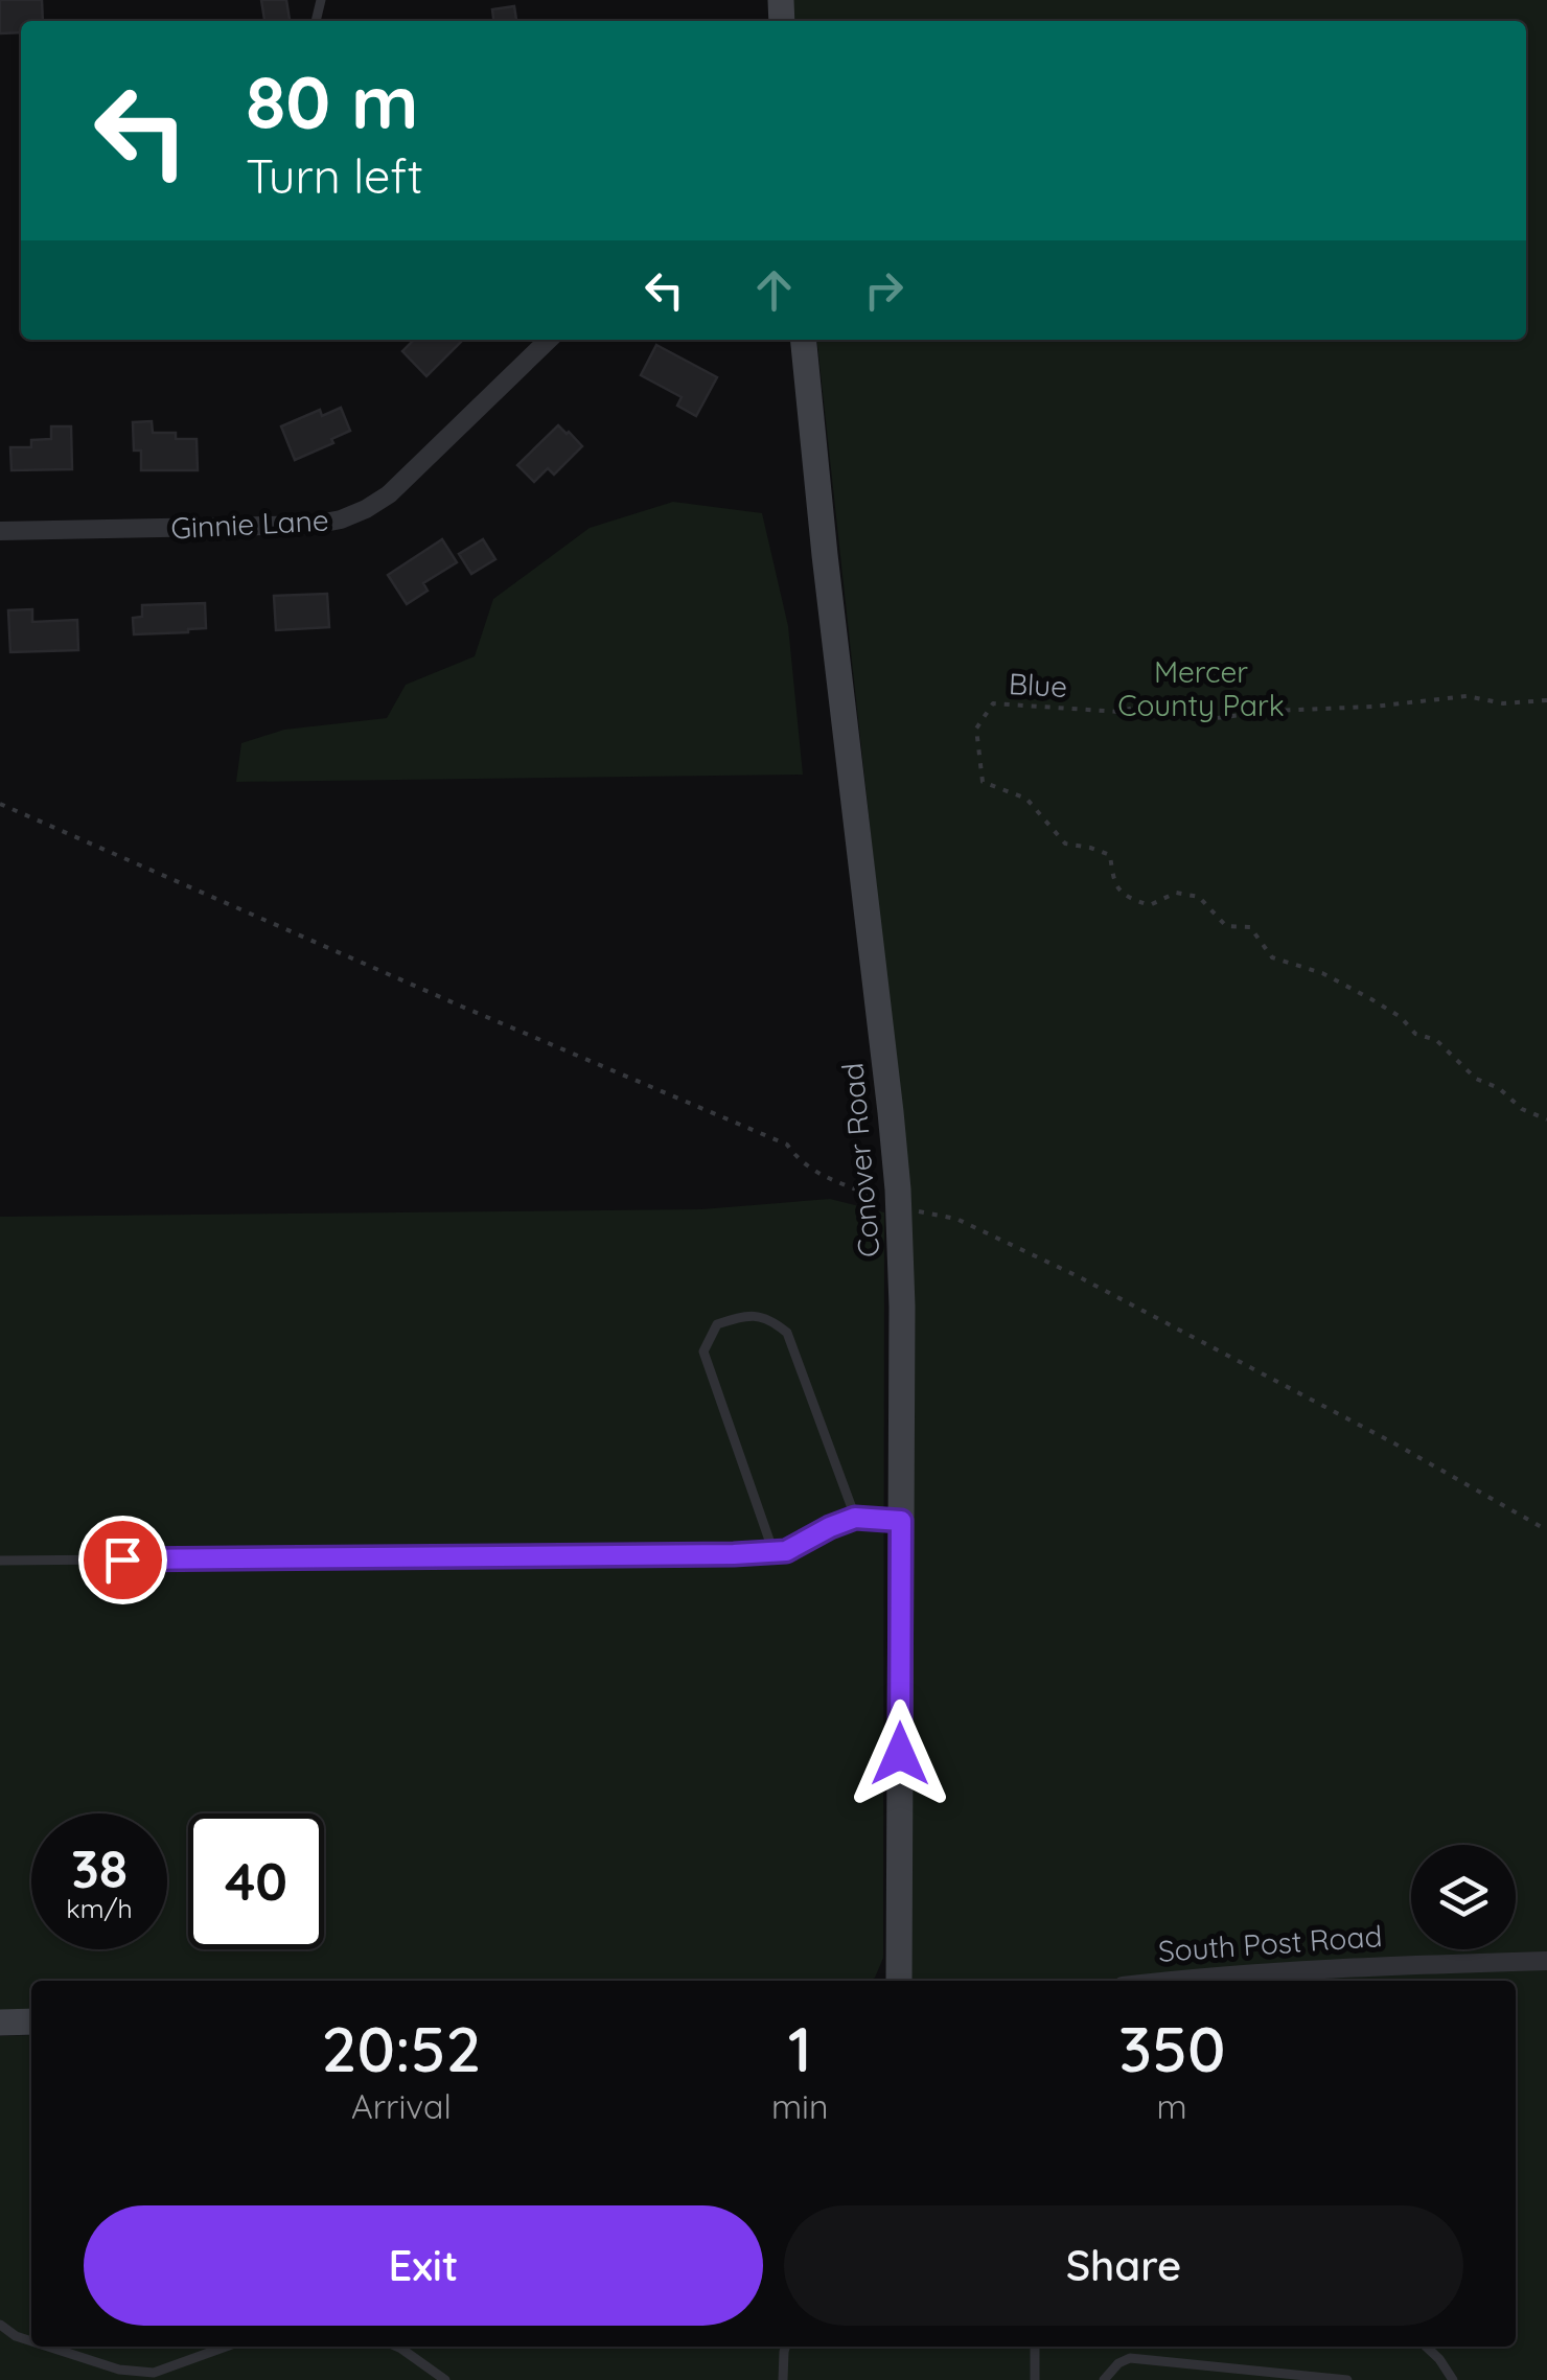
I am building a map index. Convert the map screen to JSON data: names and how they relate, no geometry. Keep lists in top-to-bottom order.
{
  "streets": {
    "street": ["Ginnie Lane", "Conover Road", "South Post Road"],
    "path": ["Blue"]
  },
  "parks": ["Mercer County Park"],
  "page": {
    "turn": ["80 m", "Turn left"],
    "speed": "38 km/h",
    "limit": "40",
    "eta": [
      "20:52",
      "Arrival",
      "1",
      "min",
      "350",
      "m"
    ],
    "buttons": ["Exit", "Share"]
  }
}
